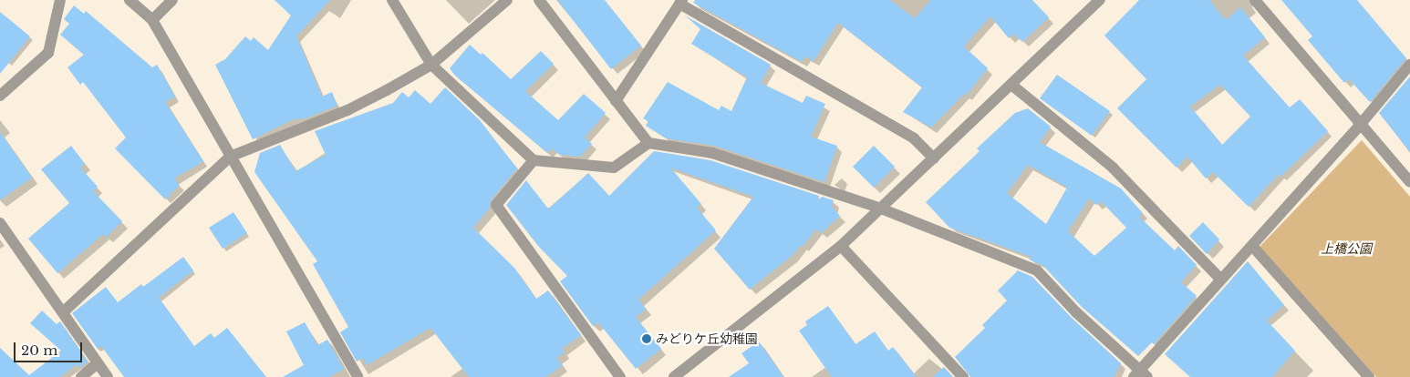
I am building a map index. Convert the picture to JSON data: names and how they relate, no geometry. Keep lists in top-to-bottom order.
{
  "parks": ["上橋公園"],
  "places": ["みどりケ丘幼稚園"],
  "scale_bar": "20 m"
}
